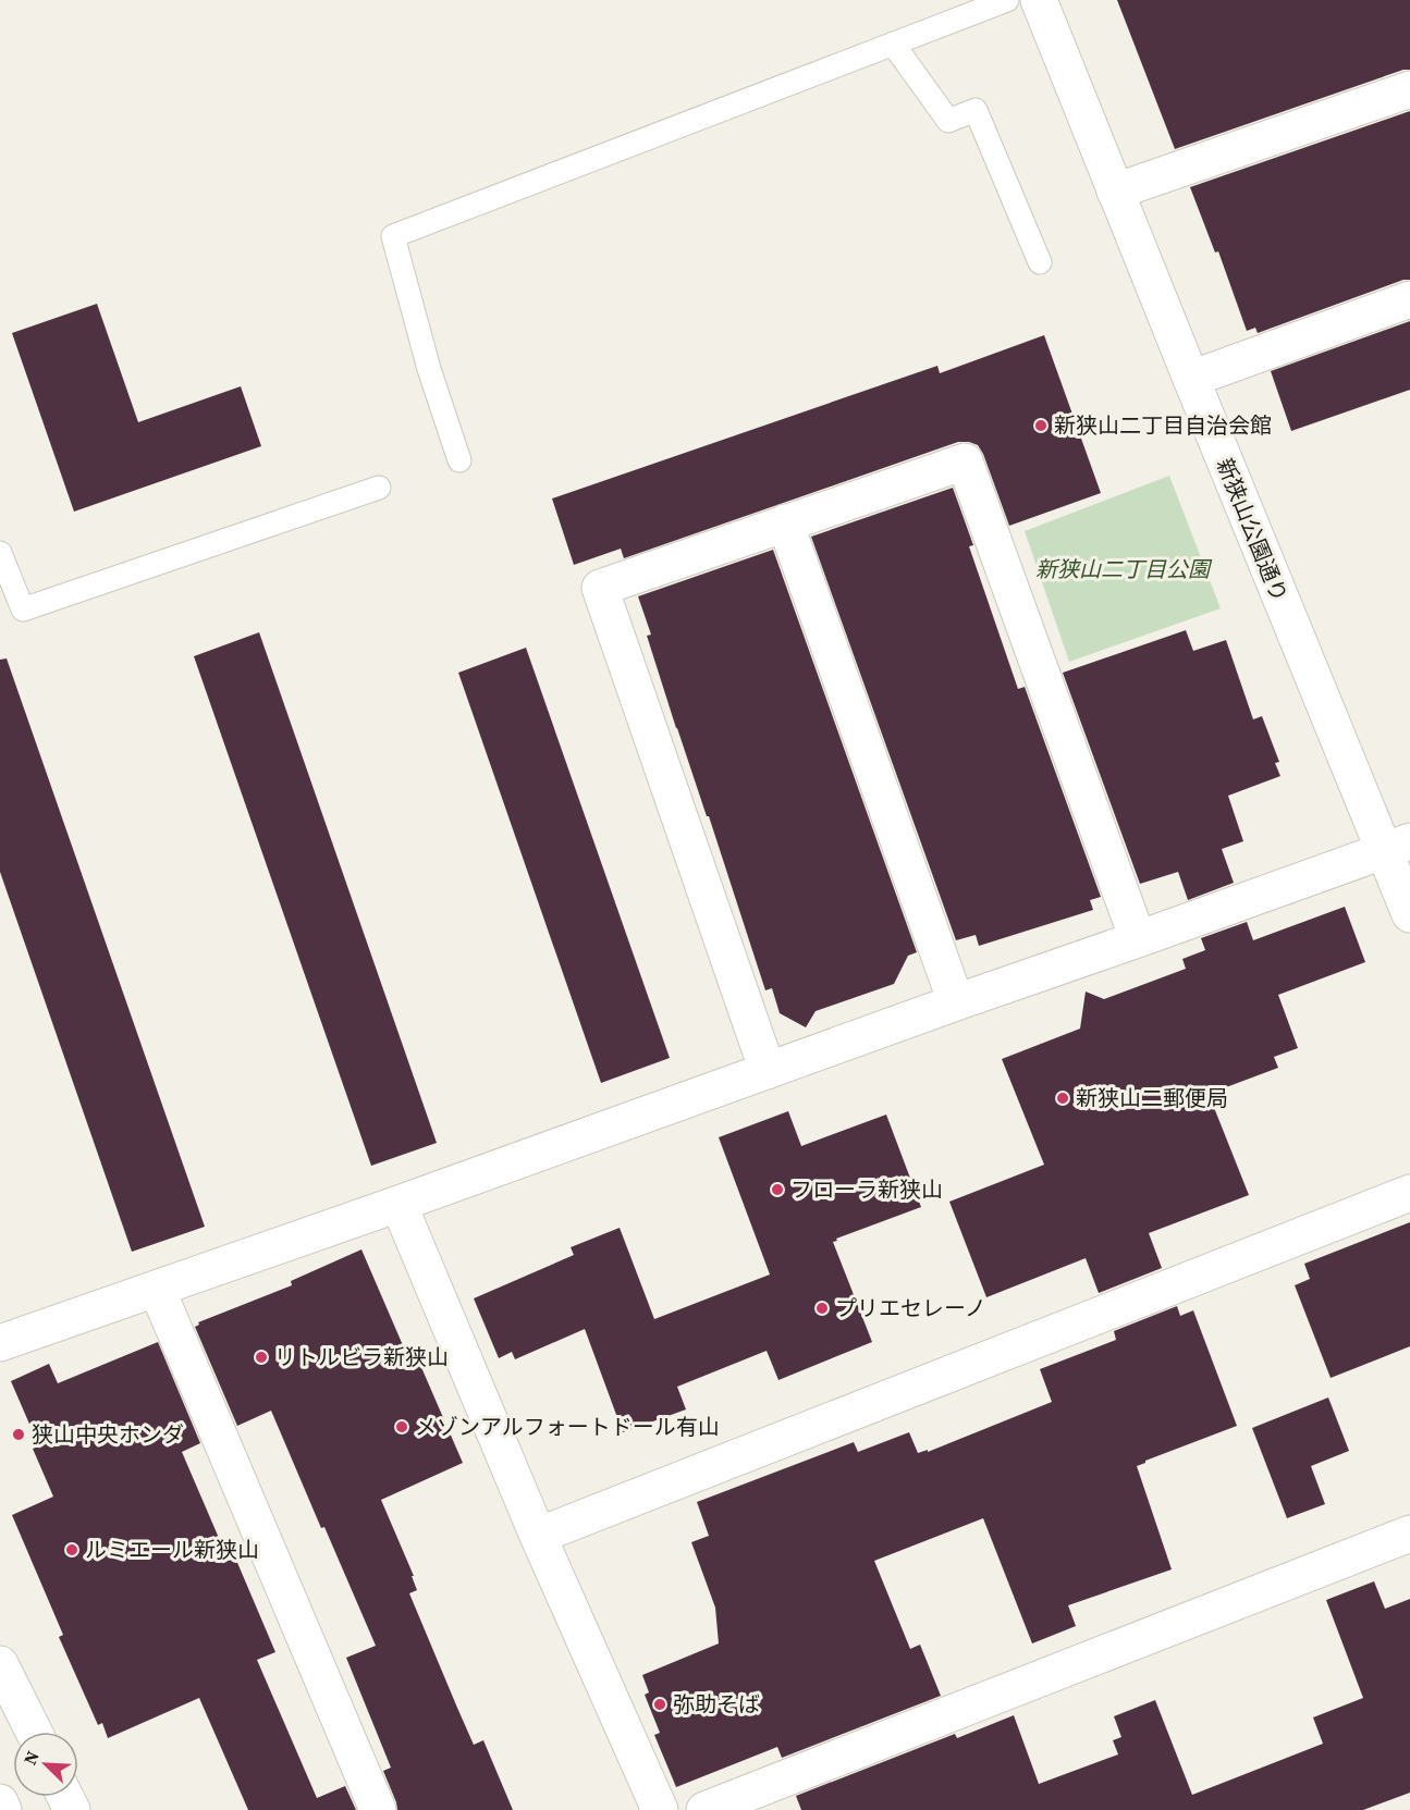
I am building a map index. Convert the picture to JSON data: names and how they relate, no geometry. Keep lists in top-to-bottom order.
{
  "streets": {
    "main road": ["新狭山公園通り"]
  },
  "parks": ["新狭山二丁目公園"],
  "places": [
    "新狭山二丁目自治会館",
    "新狭山二郵便局",
    "フローラ新狭山",
    "プリエセレーノ",
    "リトルビラ新狭山",
    "メゾンアルフォートドール有山",
    "狭山中央ホンダ",
    "ルミエール新狭山",
    "弥助そば"
  ],
  "north": "top left"
}
